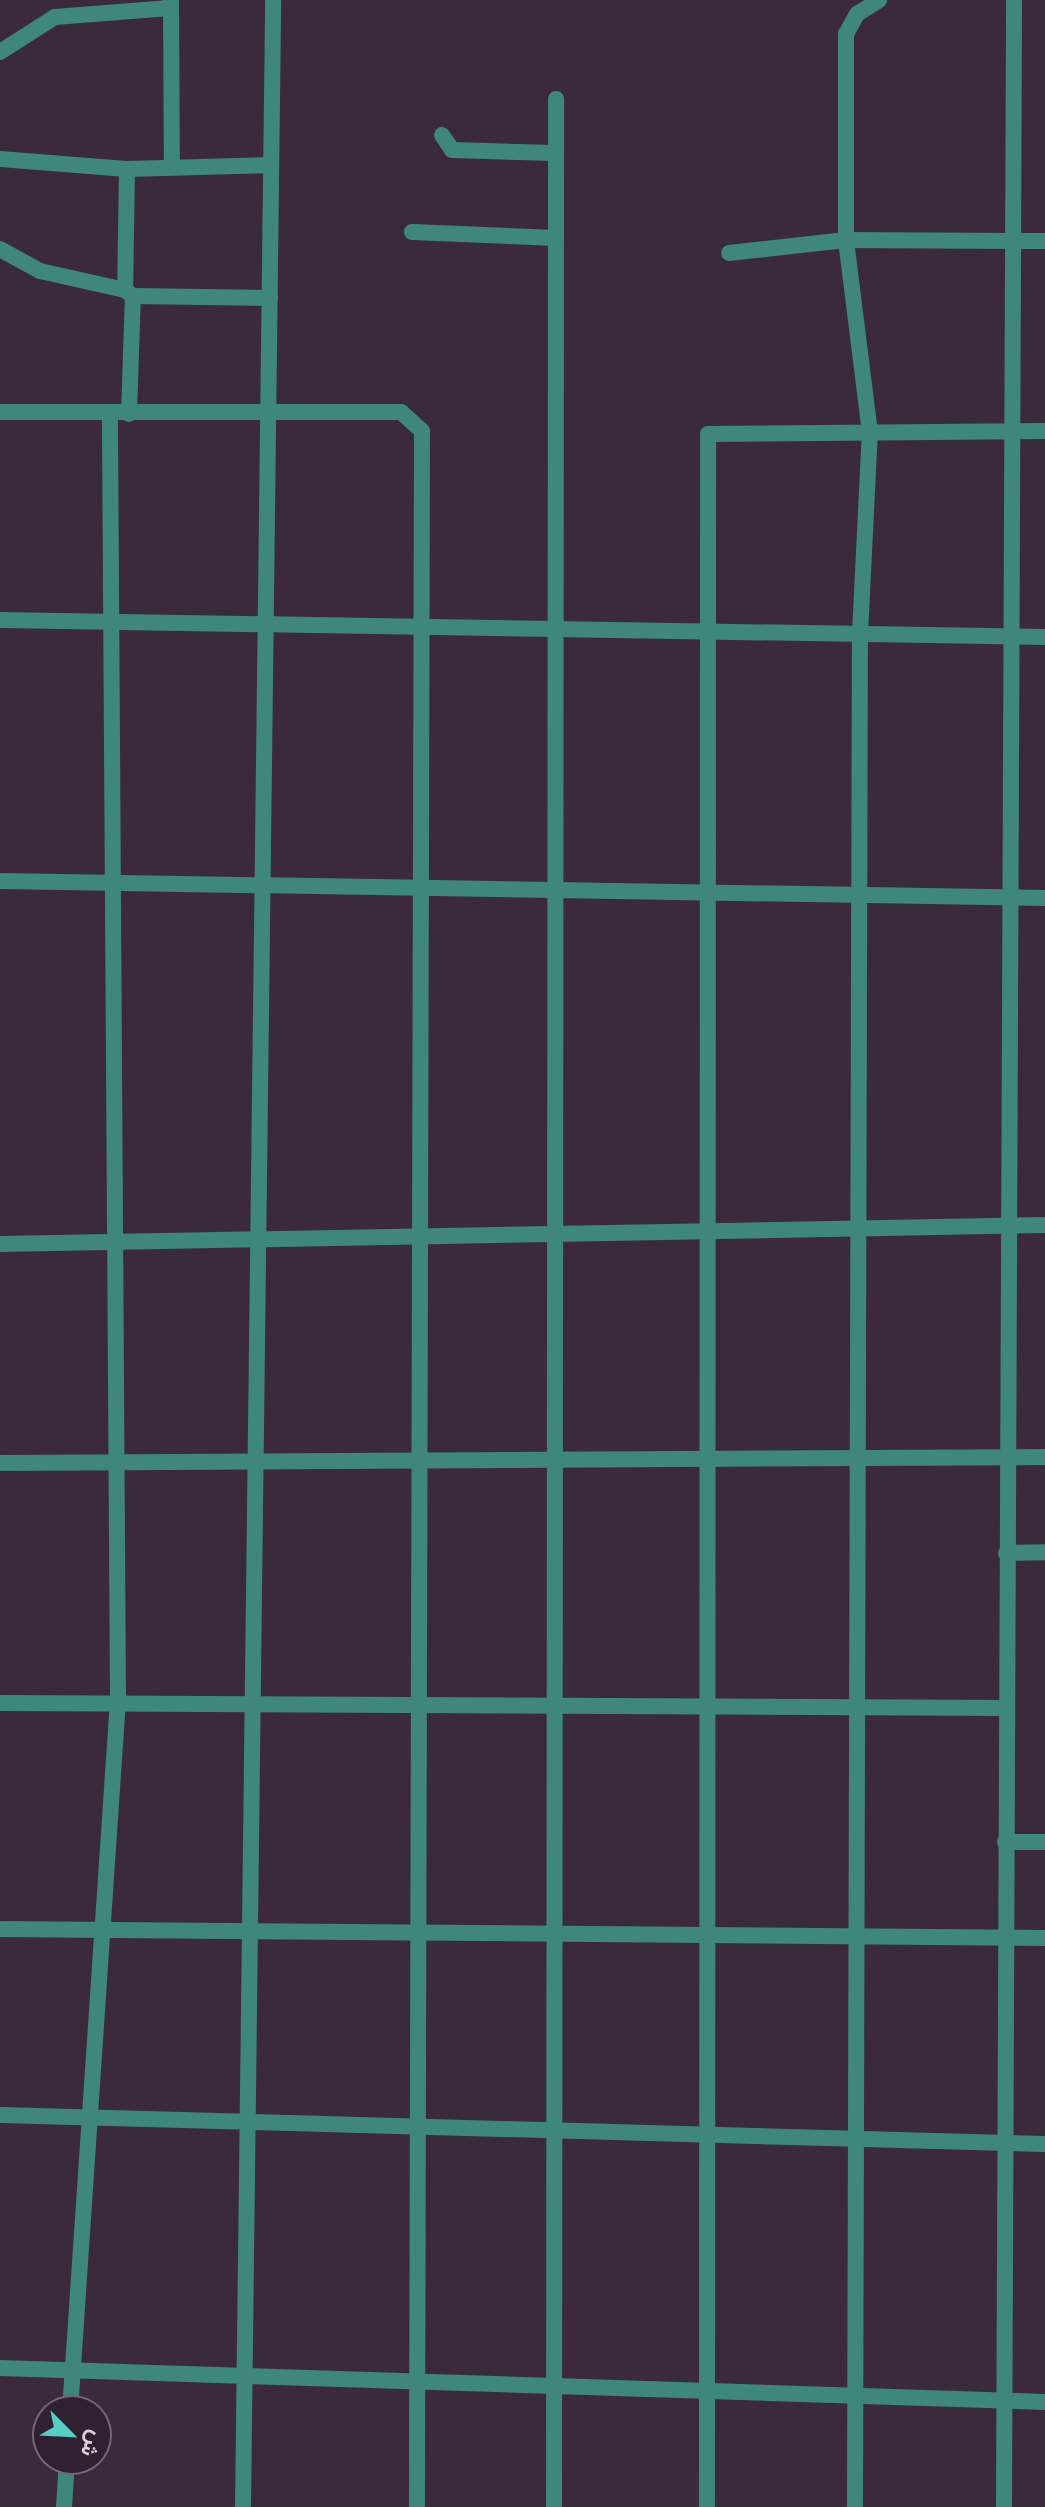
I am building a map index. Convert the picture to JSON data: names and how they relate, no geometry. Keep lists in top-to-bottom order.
{
  "north": "bottom right"
}
